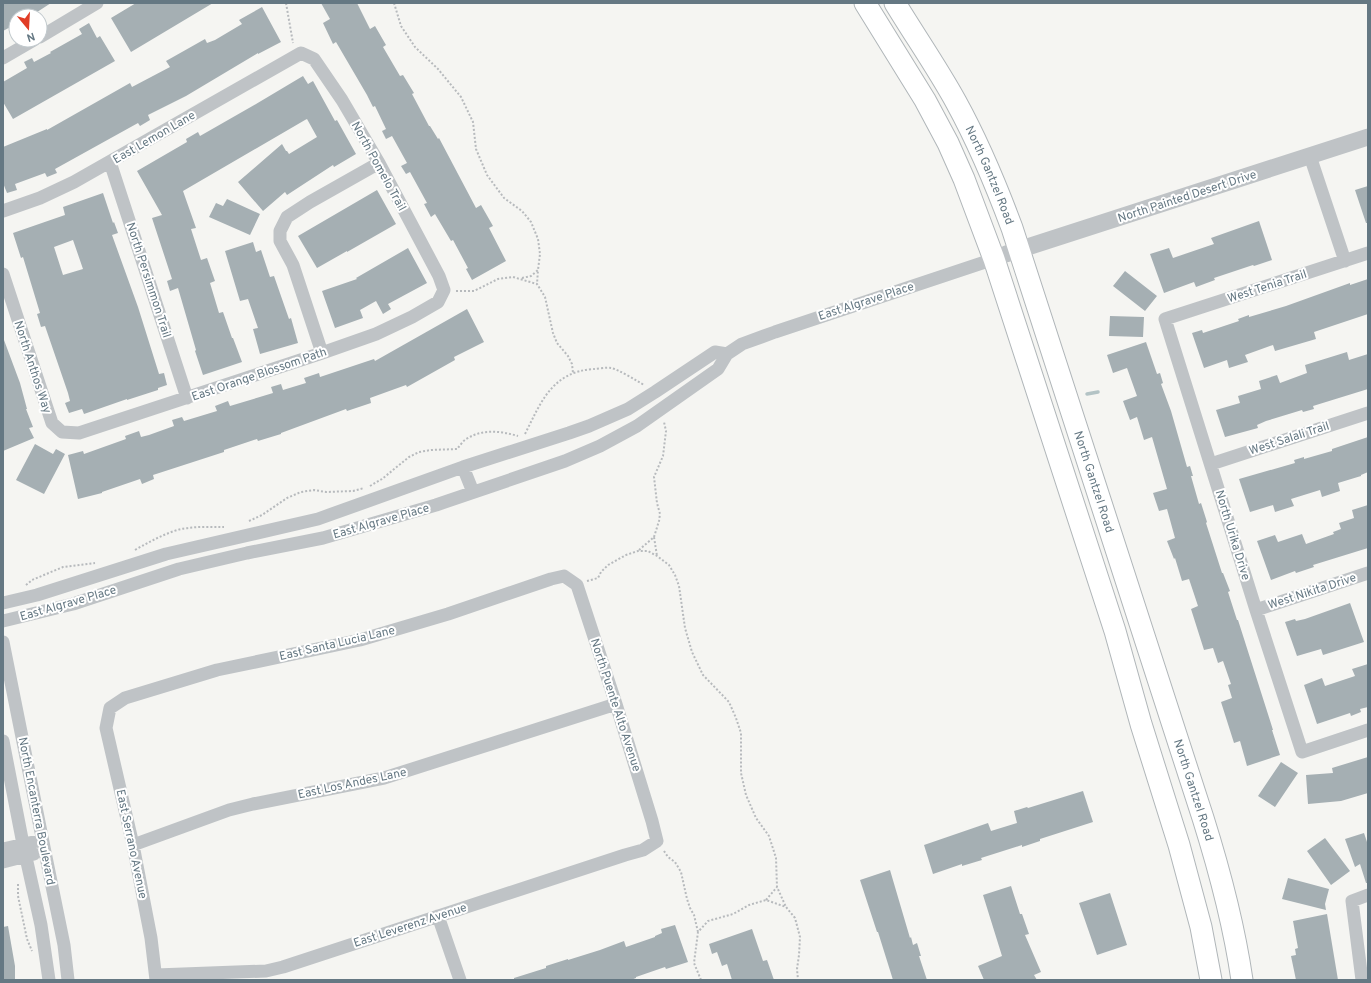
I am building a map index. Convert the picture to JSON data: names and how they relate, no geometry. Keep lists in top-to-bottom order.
{
  "streets": {
    "main road": ["North Gantzel Road"],
    "street": [
      "East Lemon Lane",
      "North Pomelo Trail",
      "North Painted Desert Drive",
      "North Persimmon Trail",
      "West Tenia Trail",
      "East Algrave Place",
      "North Anthos Way",
      "East Orange Blossom Path",
      "West Salali Trail",
      "North Urika Drive",
      "West Nikita Drive",
      "East Santa Lucia Lane",
      "North Puente Alto Avenue",
      "East Los Andes Lane",
      "North Encanterra Boulevard",
      "East Serrano Avenue",
      "East Leverenz Avenue"
    ]
  },
  "crossings": [
    ["East Lemon Lane", "North Pomelo Trail"],
    ["East Lemon Lane", "North Persimmon Trail"],
    ["North Pomelo Trail", "East Orange Blossom Path"],
    ["North Gantzel Road", "North Painted Desert Drive"],
    ["North Gantzel Road", "East Algrave Place"],
    ["North Painted Desert Drive", "East Algrave Place"],
    ["North Persimmon Trail", "East Orange Blossom Path"],
    ["West Tenia Trail", "North Urika Drive"],
    ["North Anthos Way", "East Orange Blossom Path"],
    ["West Salali Trail", "North Urika Drive"],
    ["North Urika Drive", "West Nikita Drive"],
    ["East Santa Lucia Lane", "North Puente Alto Avenue"],
    ["East Santa Lucia Lane", "East Serrano Avenue"],
    ["North Puente Alto Avenue", "East Los Andes Lane"],
    ["North Puente Alto Avenue", "East Leverenz Avenue"],
    ["East Los Andes Lane", "East Serrano Avenue"],
    ["East Serrano Avenue", "East Leverenz Avenue"]
  ],
  "north": "bottom"
}
